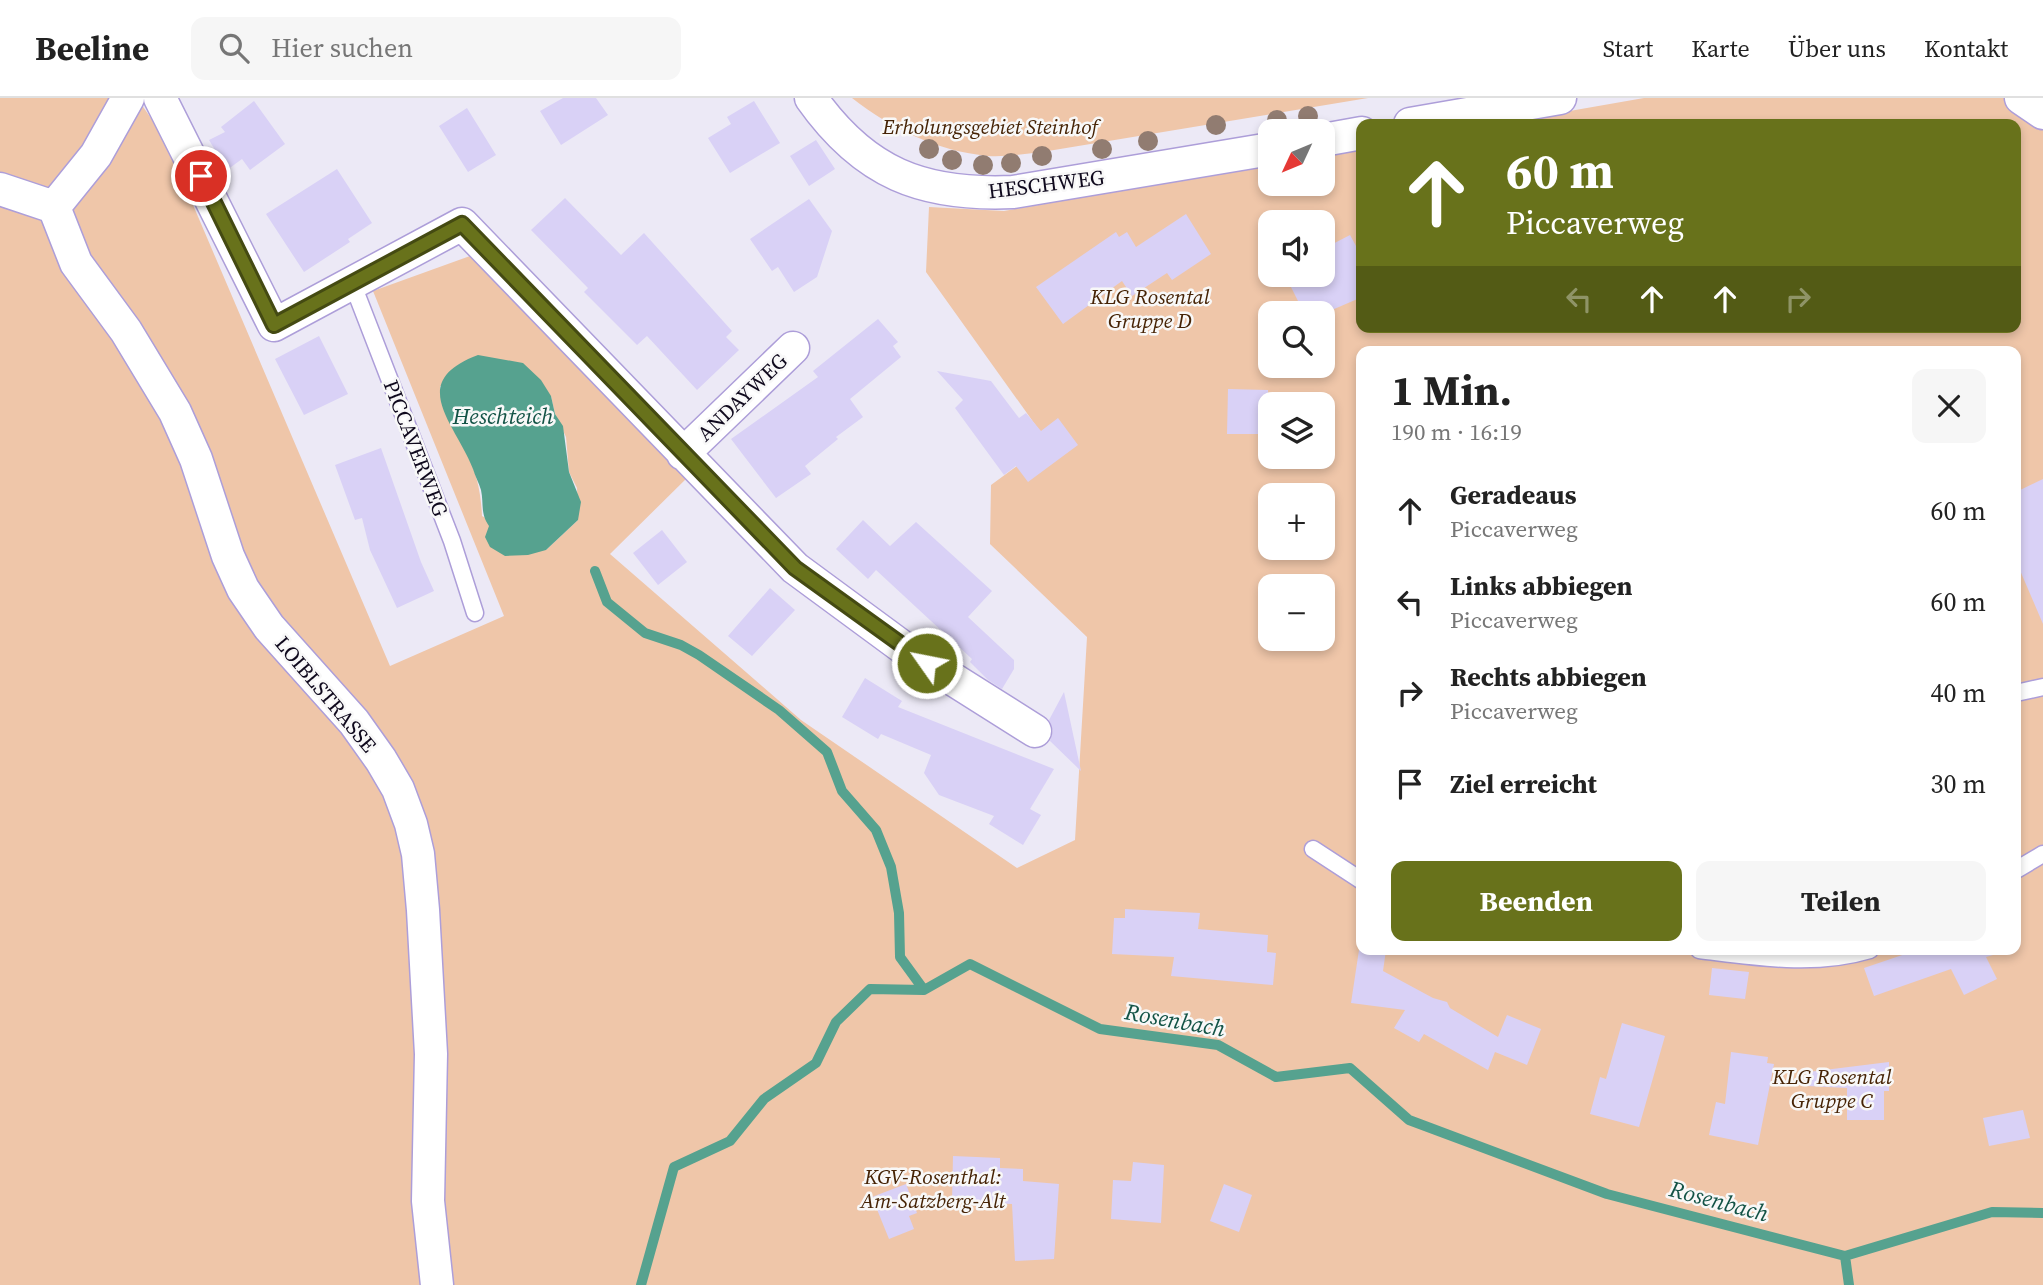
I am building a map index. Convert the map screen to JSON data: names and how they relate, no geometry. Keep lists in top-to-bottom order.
{
  "streets": {
    "street": ["HESCHWEG", "ANDAYWEG", "LOIBLSTRASSE"],
    "lane": ["PICCAVERWEG"]
  },
  "water": ["Heschteich", "Rosenbach"],
  "parks": [
    "Erholungsgebiet Steinhof",
    "KLG Rosental Gruppe D",
    "KLG Rosental Gruppe C",
    "KGV-Rosenthal: Am-Satzberg-Alt"
  ],
  "north": "bottom left",
  "page": {
    "header": "Beeline",
    "search": "Hier suchen",
    "nav": [
      "Start",
      "Karte",
      "Über uns",
      "Kontakt"
    ],
    "map_buttons": ["+", "−"],
    "turn": ["60 m", "Piccaverweg"],
    "heading": ["1 Min.", "190 m · 16:19"],
    "list": [
      {
        "name": "Geradeaus",
        "note": "Piccaverweg",
        "value": "60 m"
      },
      {
        "name": "Links abbiegen",
        "note": "Piccaverweg",
        "value": "60 m"
      },
      {
        "name": "Rechts abbiegen",
        "note": "Piccaverweg",
        "value": "40 m"
      },
      {
        "name": "Ziel erreicht",
        "value": "30 m"
      }
    ],
    "buttons": ["Beenden", "Teilen"]
  }
}
